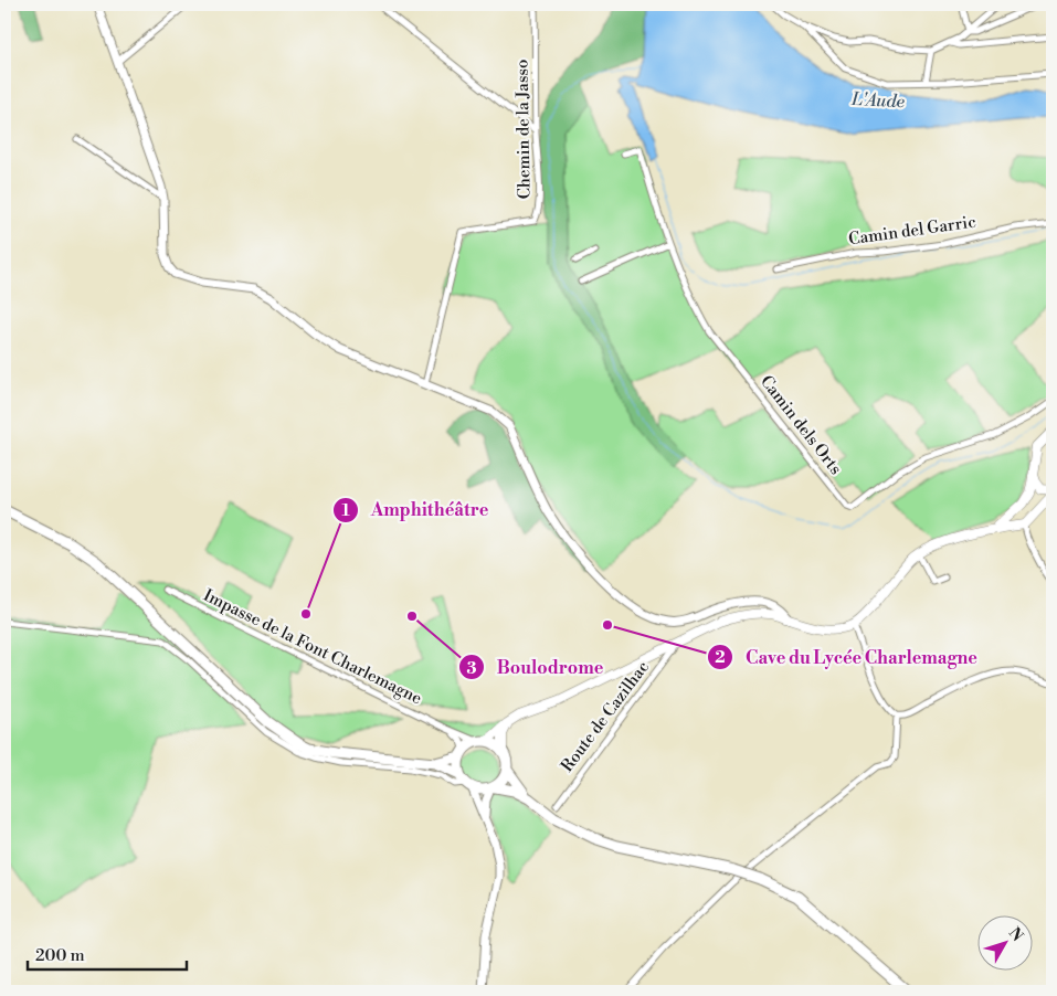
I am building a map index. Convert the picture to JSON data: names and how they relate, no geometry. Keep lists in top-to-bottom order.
{
  "streets": {
    "street": [
      "Chemin de la Jasso",
      "Camin del Garric",
      "Camin dels Orts",
      "Impasse de la Font Charlemagne",
      "Route de Cazilhac"
    ]
  },
  "water": ["L'Aude"],
  "places": ["Amphithéâtre", "Boulodrome", "Cave du Lycée Charlemagne"],
  "scale_bar": "200 m",
  "north": "top right"
}
